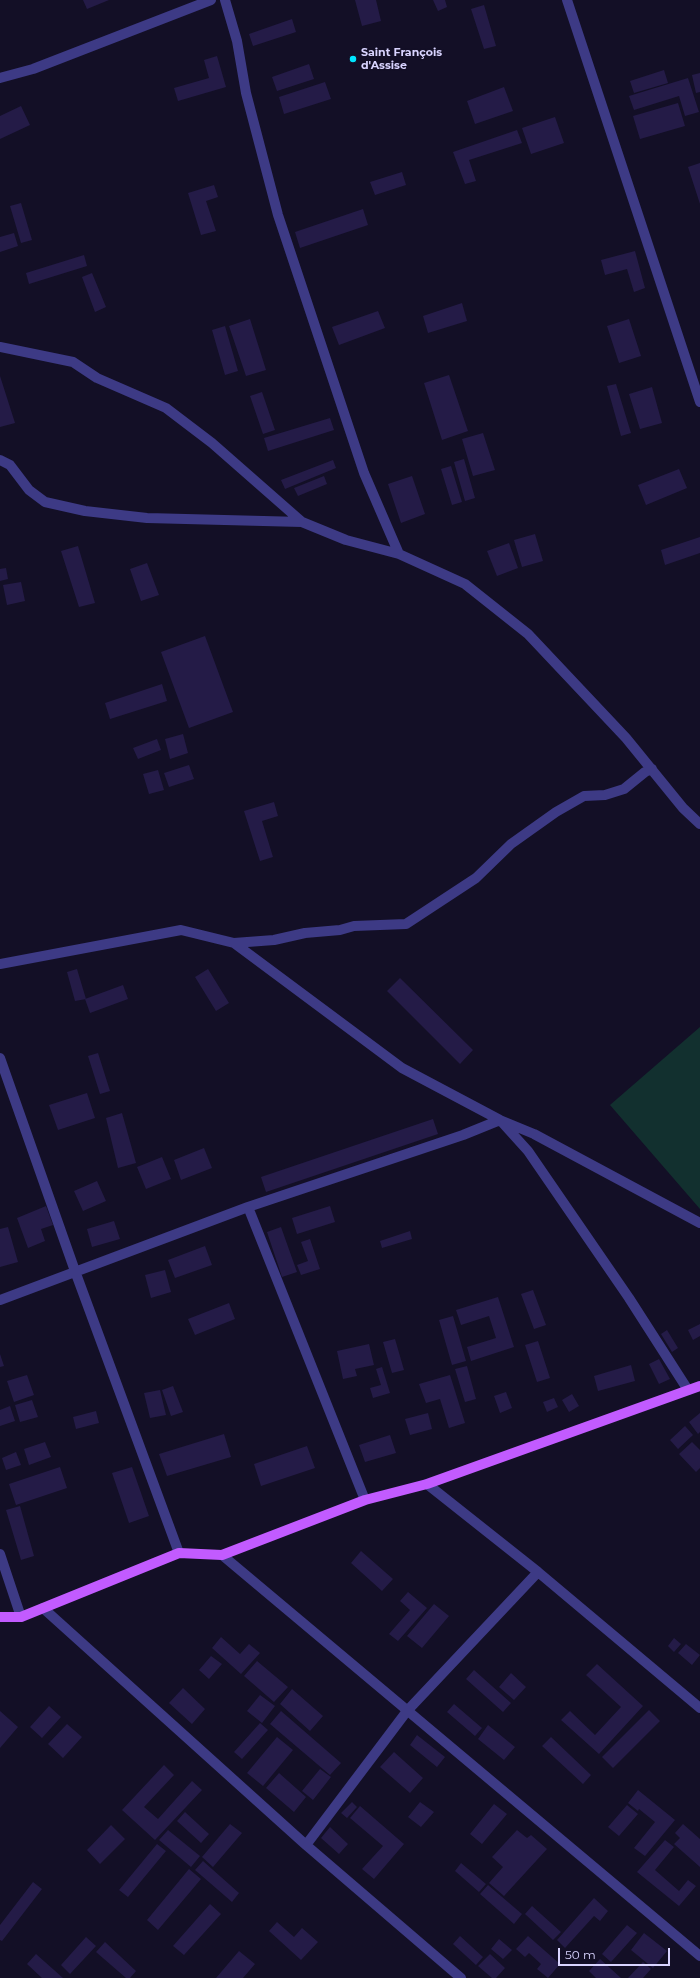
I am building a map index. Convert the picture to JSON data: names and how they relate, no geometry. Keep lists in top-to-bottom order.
{
  "places": ["Saint François d'Assise"],
  "scale_bar": "50 m"
}
